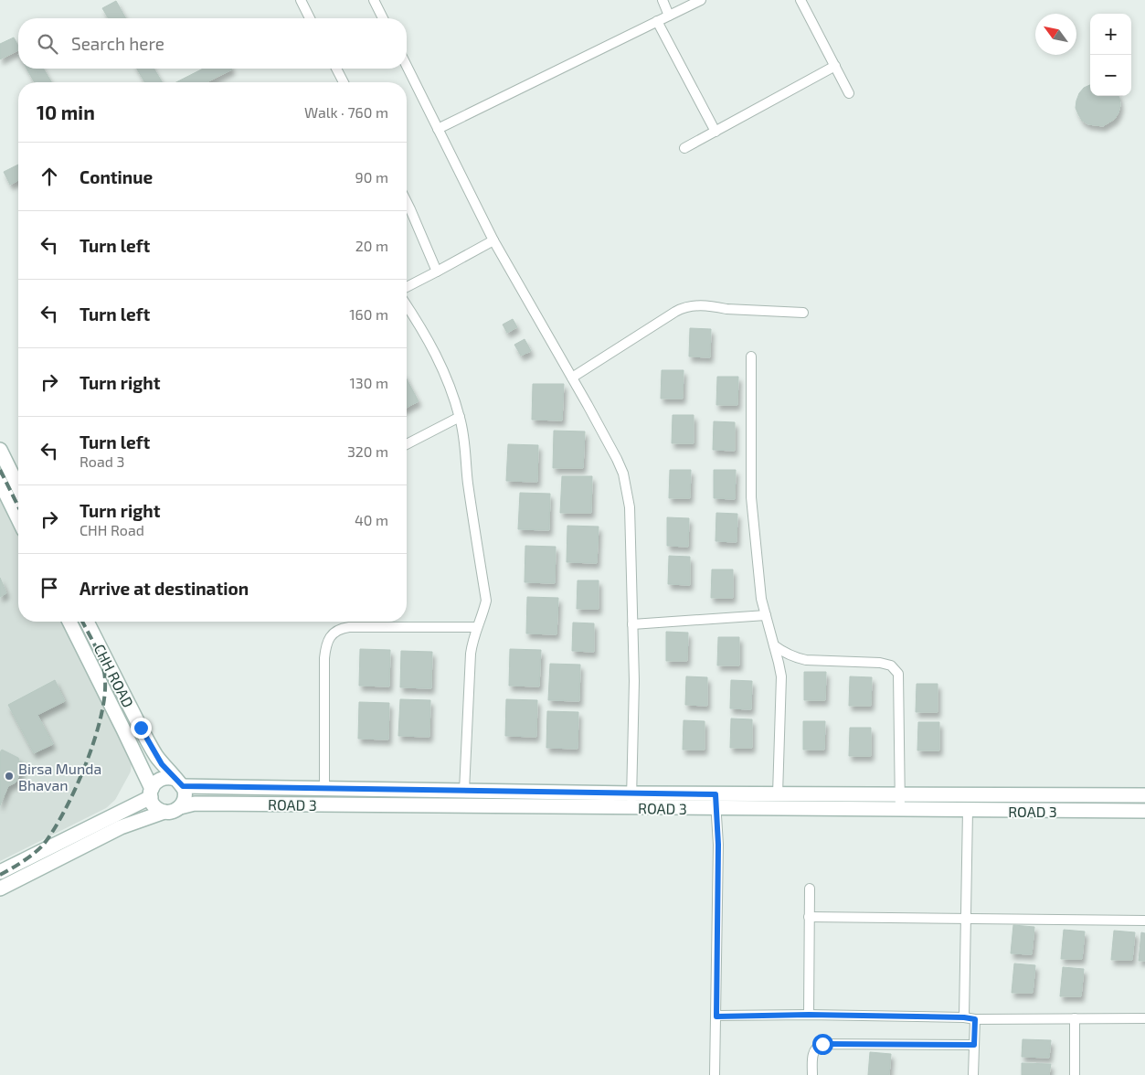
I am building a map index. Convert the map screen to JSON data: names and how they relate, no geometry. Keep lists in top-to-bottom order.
{
  "streets": {
    "street": ["CHH ROAD", "ROAD 3"]
  },
  "crossings": [
    ["CHH ROAD", "ROAD 3"]
  ],
  "places": ["Birsa Munda Bhavan"],
  "north": "top left",
  "page": {
    "map_buttons": ["+", "−"],
    "search": "Search here",
    "heading": ["10 min", "Walk · 760 m"],
    "list": [
      ["Continue", "90 m"],
      ["Turn left", "20 m"],
      ["Turn left", "160 m"],
      ["Turn right", "130 m"],
      ["Turn left", "Road 3", "320 m"],
      ["Turn right", "CHH Road", "40 m"],
      "Arrive at destination"
    ]
  }
}
